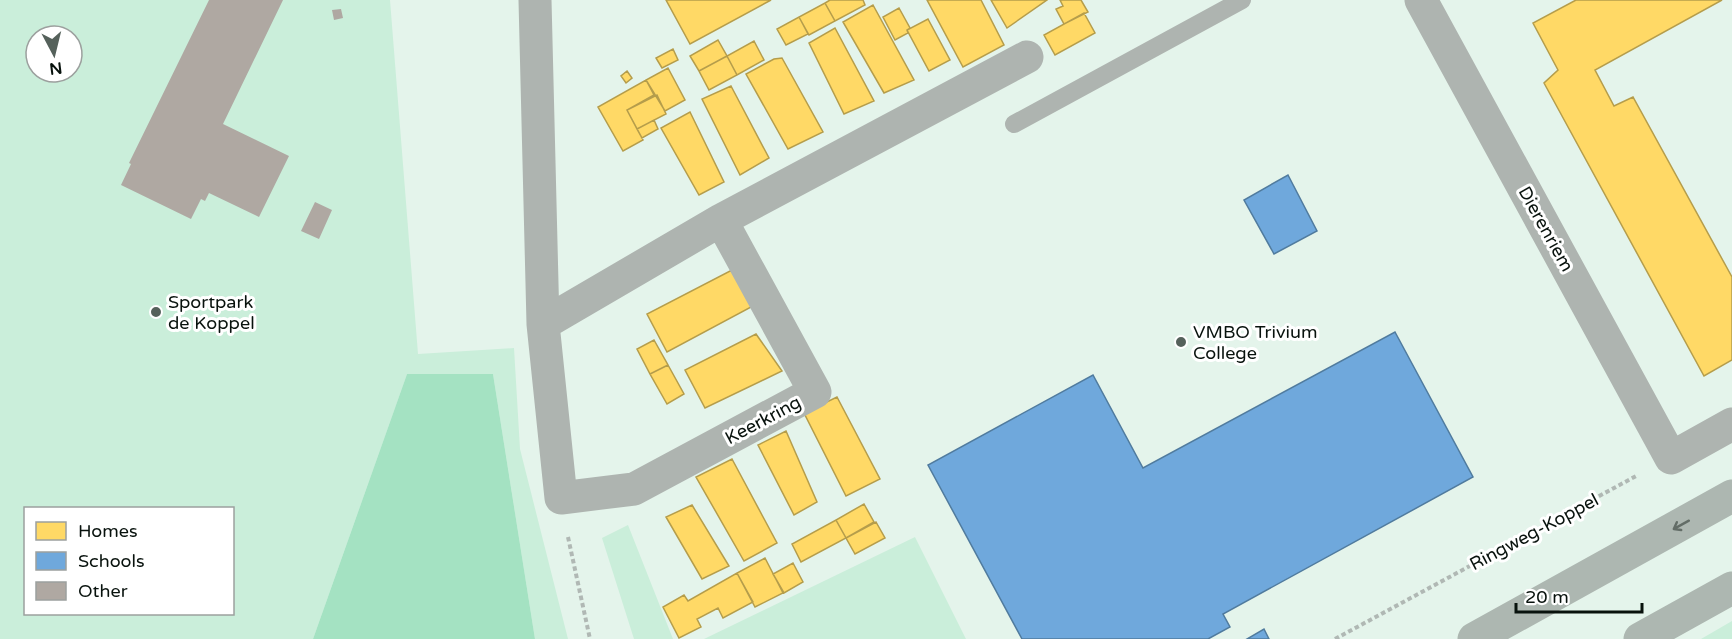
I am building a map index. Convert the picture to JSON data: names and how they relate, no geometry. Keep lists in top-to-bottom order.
{
  "streets": {
    "street": ["Dierenriem", "Keerkring"],
    "path": ["Ringweg-Koppel"]
  },
  "crossings": [
    ["Dierenriem", "Ringweg-Koppel"]
  ],
  "places": ["Sportpark de Koppel", "VMBO Trivium College"],
  "legend": ["Homes", "Schools", "Other"],
  "scale_bar": "20 m",
  "north": "bottom"
}
